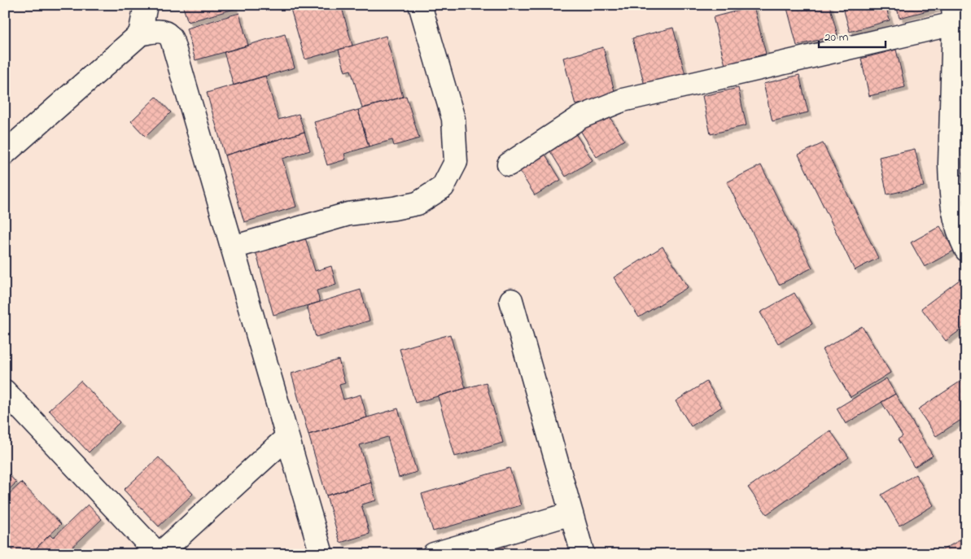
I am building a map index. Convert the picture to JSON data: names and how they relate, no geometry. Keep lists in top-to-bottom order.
{
  "scale_bar": "20 m"
}
